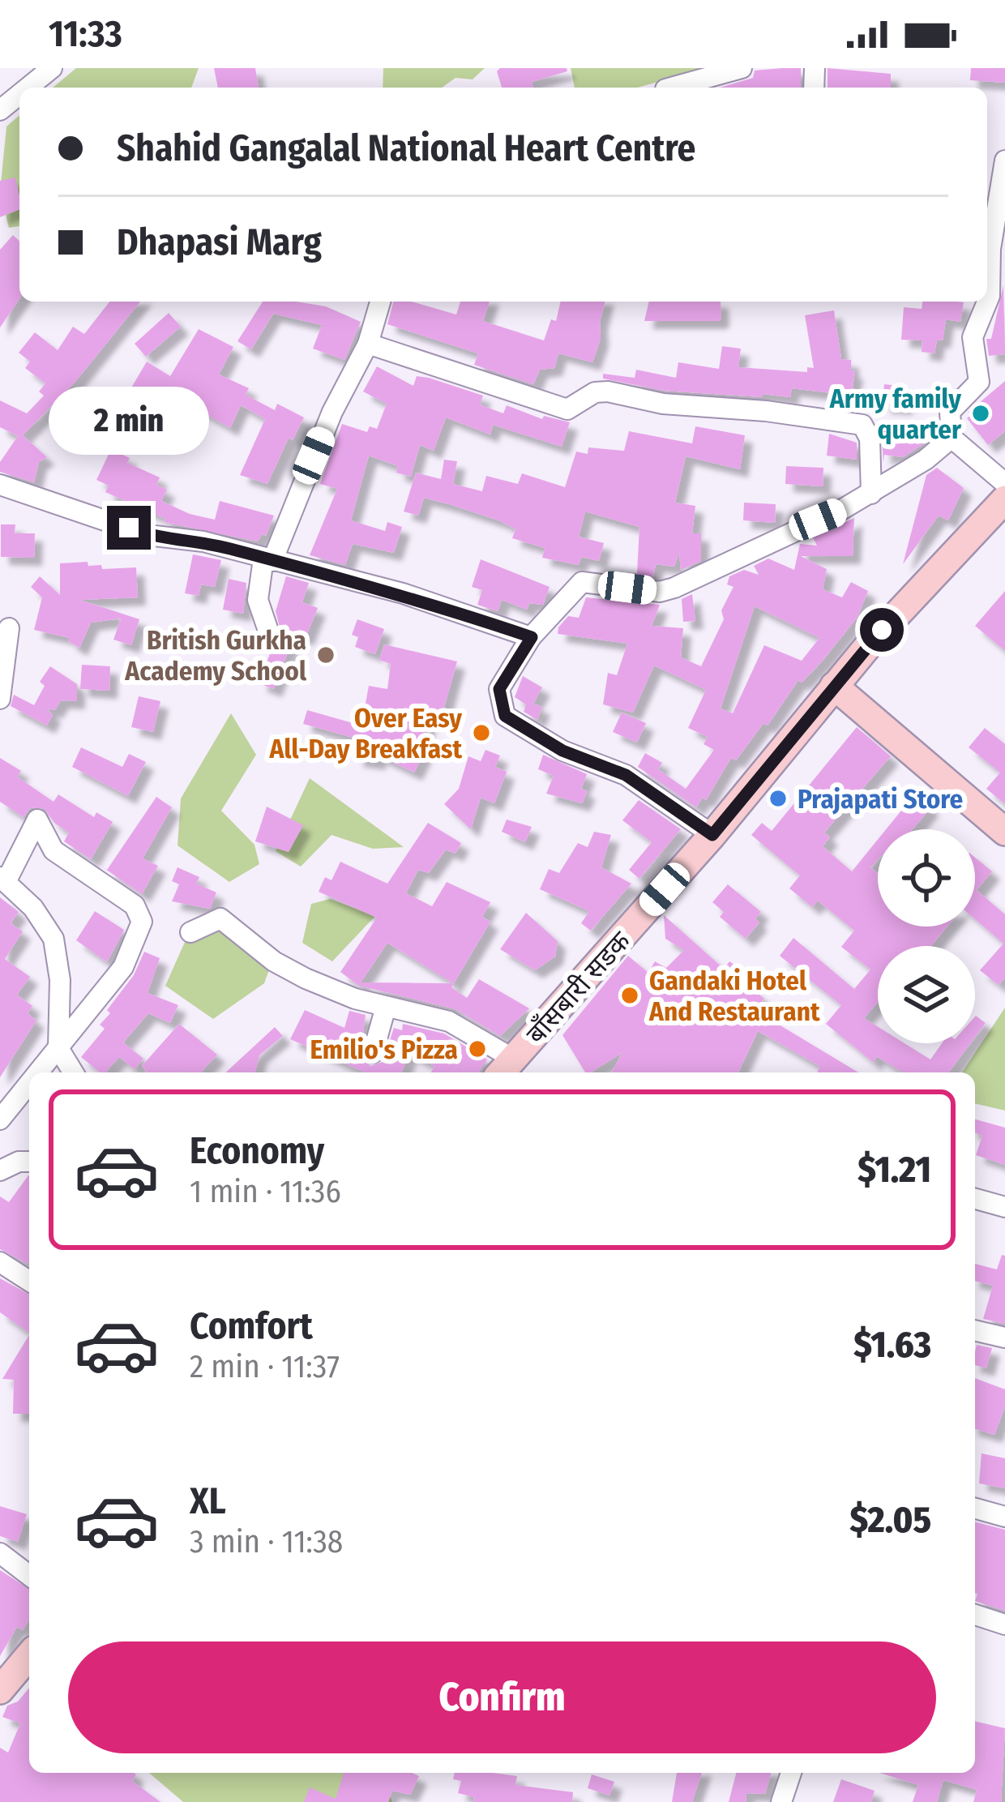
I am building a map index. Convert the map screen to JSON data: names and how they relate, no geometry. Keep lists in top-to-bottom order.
{
  "streets": {
    "main road": ["बाँसबारी सडक"]
  },
  "places": [
    "Army family quarter",
    "British Gurkha Academy School",
    "Over Easy All-Day Breakfast",
    "Prajapati Store",
    "Gandaki Hotel And Restaurant",
    "Emilio's Pizza"
  ],
  "page": {
    "status": "11:33",
    "banner": ["Shahid Gangalal National Heart Centre", "Dhapasi Marg"],
    "bubble": "2 min",
    "list": [
      {
        "name": "Economy",
        "note": "1 min · 11:36",
        "value": "$1.21"
      },
      {
        "name": "Comfort",
        "note": "2 min · 11:37",
        "value": "$1.63"
      },
      {
        "name": "XL",
        "note": "3 min · 11:38",
        "value": "$2.05"
      }
    ],
    "buttons": "Confirm"
  }
}
